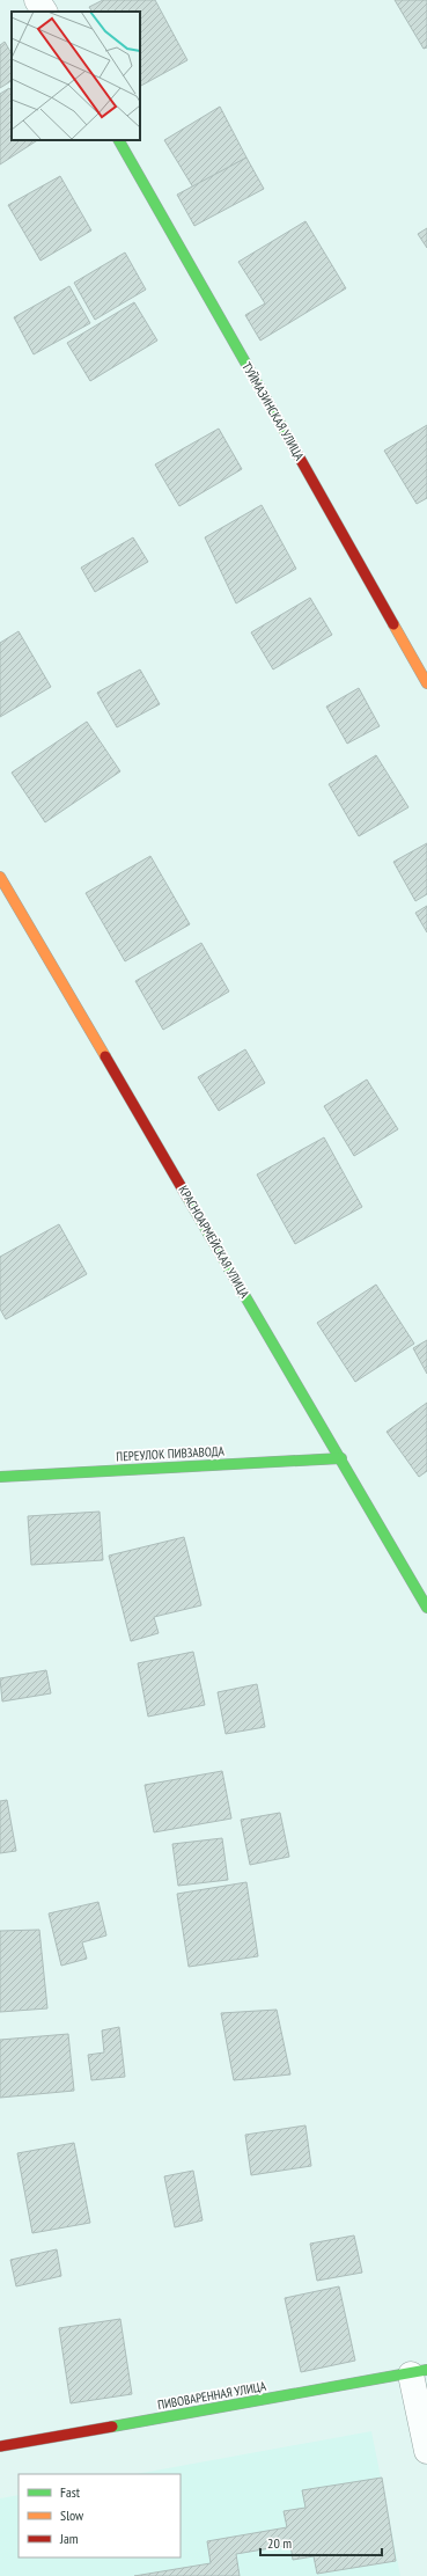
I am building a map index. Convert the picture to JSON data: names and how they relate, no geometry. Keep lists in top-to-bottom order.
{
  "streets": {
    "street": [
      "ТУЙМАЗИНСКАЯ УЛИЦА",
      "КРАСНОАРМЕЙСКАЯ УЛИЦА",
      "ПЕРЕУЛОК ПИВЗАВОДА",
      "ПИВОВАРЕННАЯ УЛИЦА"
    ]
  },
  "crossings": [
    ["КРАСНОАРМЕЙСКАЯ УЛИЦА", "ПЕРЕУЛОК ПИВЗАВОДА"]
  ],
  "legend": ["Fast", "Slow", "Jam"],
  "scale_bar": "20 m"
}
